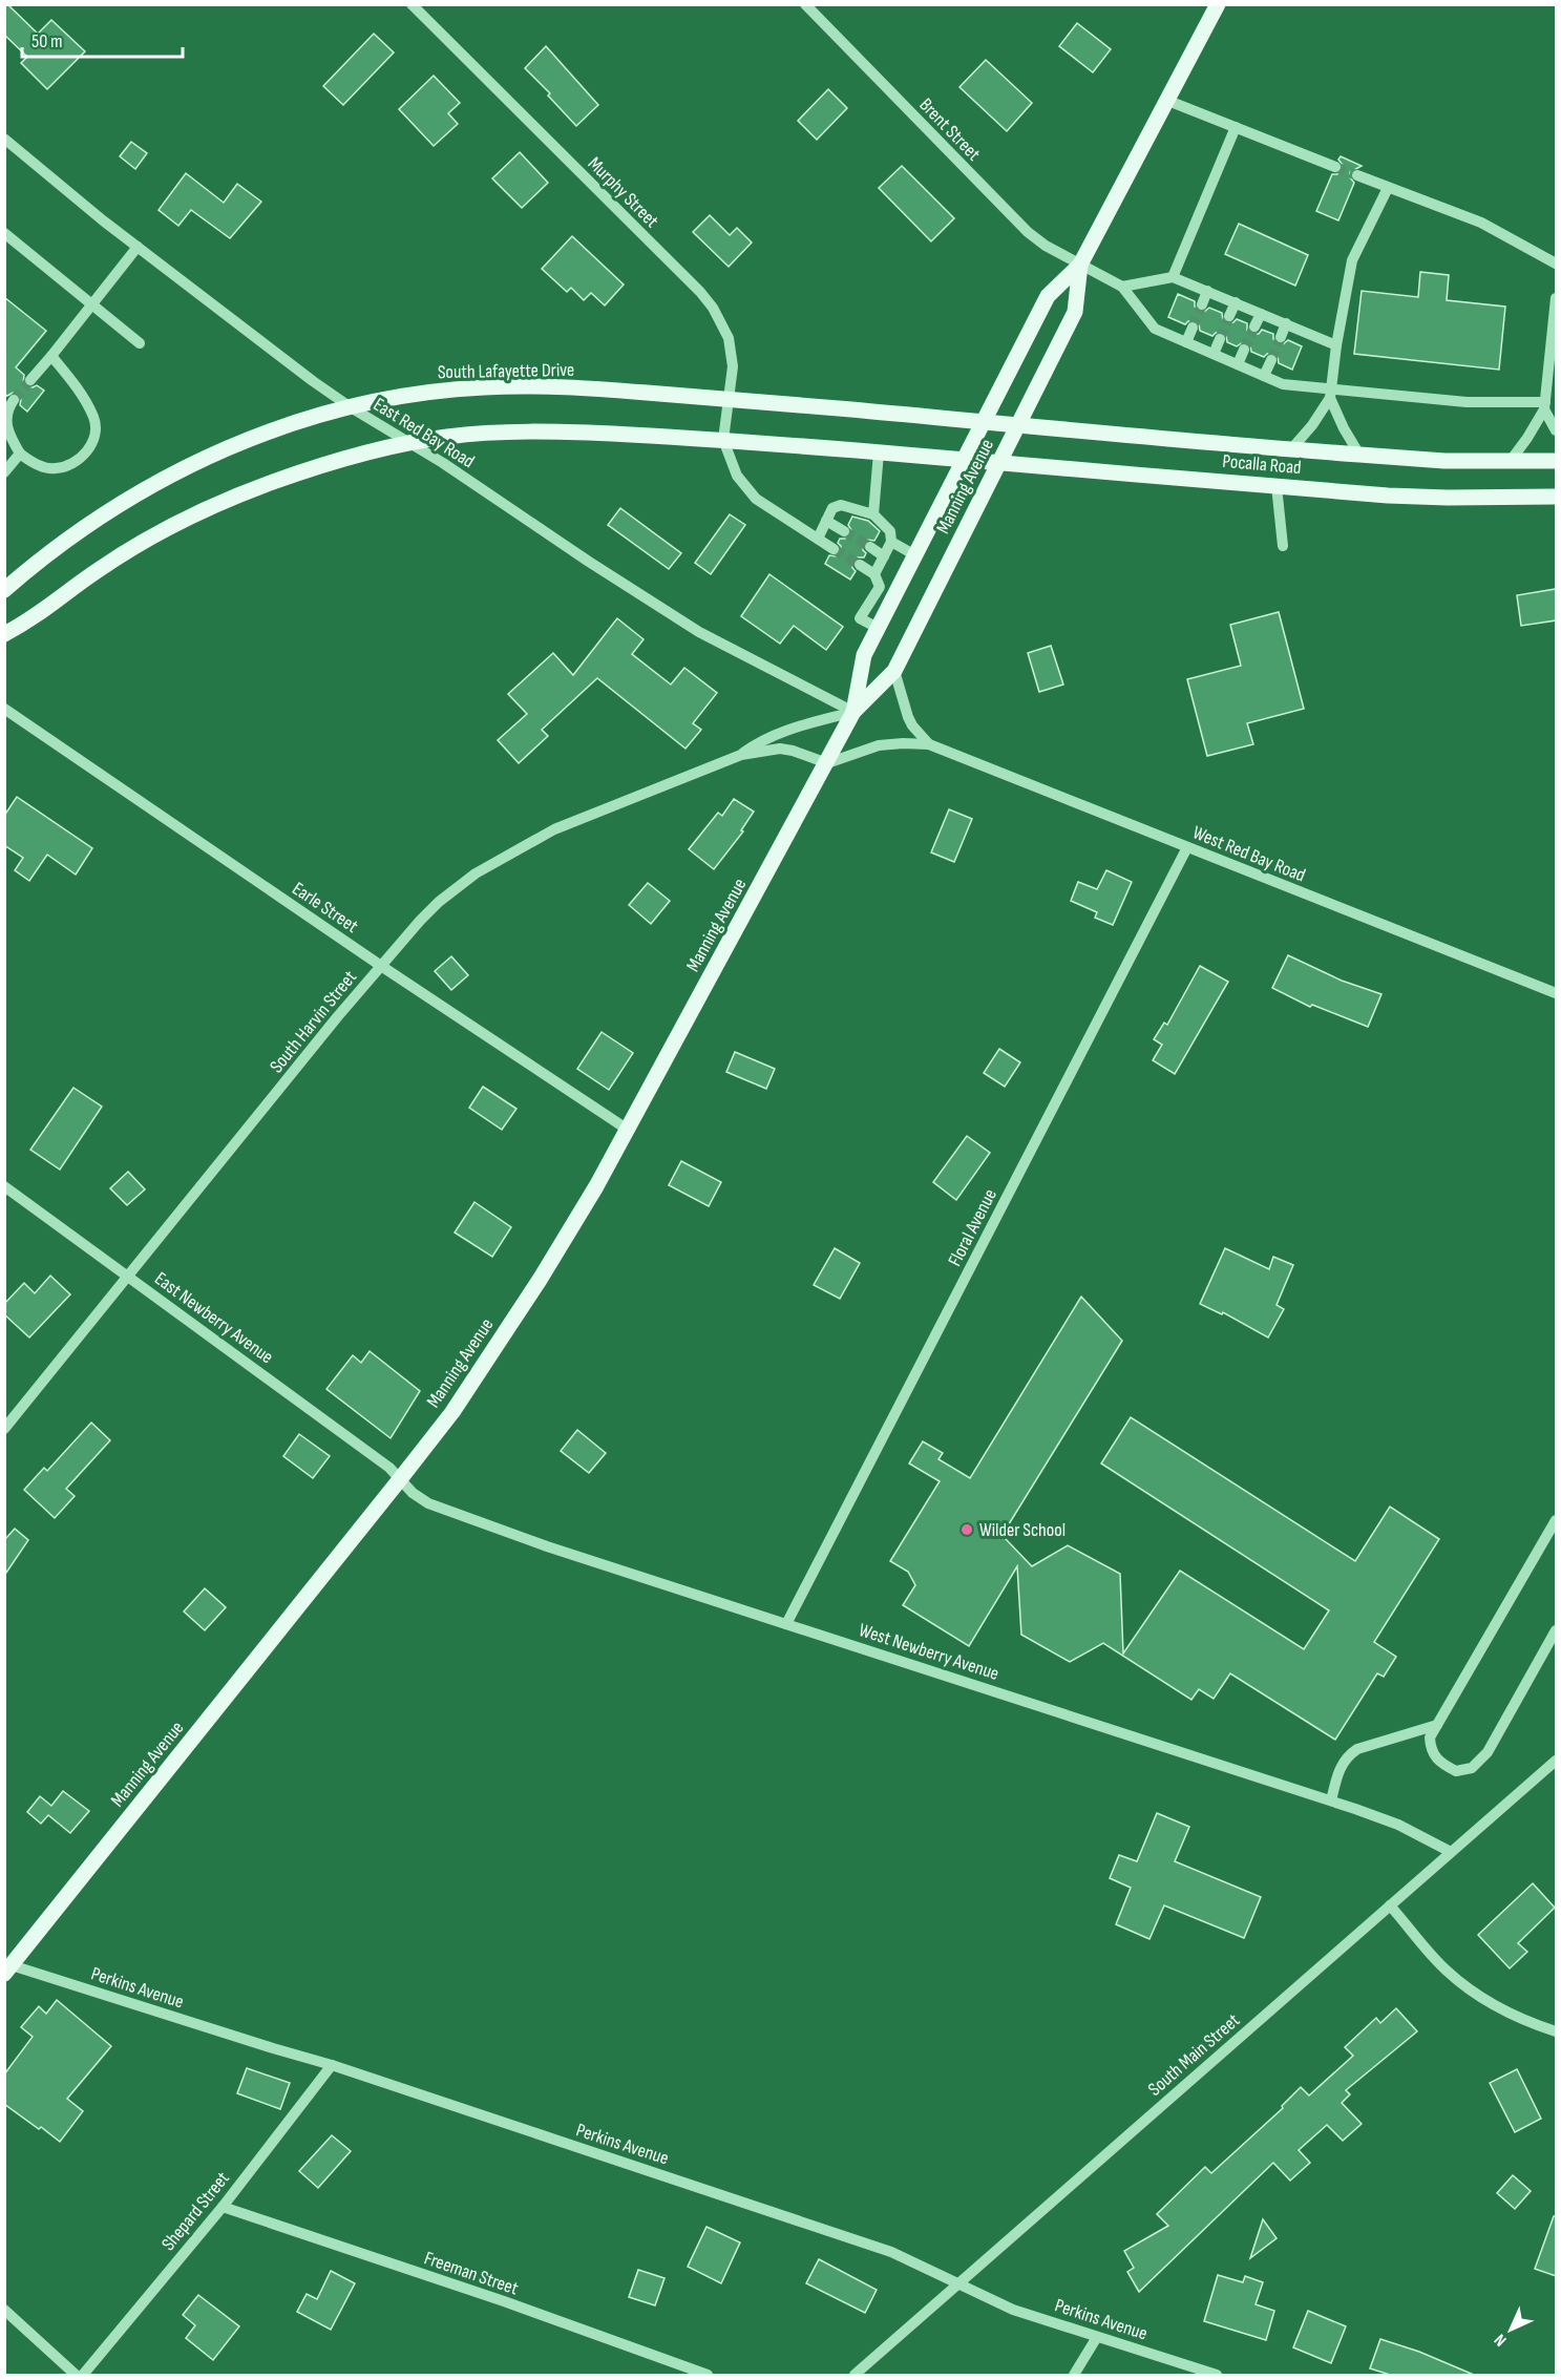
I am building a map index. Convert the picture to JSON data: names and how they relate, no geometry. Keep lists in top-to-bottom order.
{
  "streets": {
    "main road": ["South Lafayette Drive", "Pocalla Road", "Manning Avenue"],
    "street": [
      "Brent Street",
      "Murphy Street",
      "East Red Bay Road",
      "West Red Bay Road",
      "Earle Street",
      "South Harvin Street",
      "Floral Avenue",
      "East Newberry Avenue",
      "West Newberry Avenue",
      "Perkins Avenue",
      "South Main Street",
      "Shepard Street",
      "Freeman Street"
    ]
  },
  "crossings": [
    ["Brent Street", "Manning Avenue"],
    ["Murphy Street", "South Lafayette Drive"],
    ["South Lafayette Drive", "East Red Bay Road"],
    ["South Lafayette Drive", "Pocalla Road"],
    ["South Lafayette Drive", "Manning Avenue"],
    ["East Red Bay Road", "Manning Avenue"],
    ["East Red Bay Road", "South Harvin Street"],
    ["Pocalla Road", "Manning Avenue"],
    ["Manning Avenue", "West Red Bay Road"],
    ["Manning Avenue", "Earle Street"],
    ["Manning Avenue", "South Harvin Street"],
    ["Manning Avenue", "East Newberry Avenue"],
    ["Manning Avenue", "West Newberry Avenue"],
    ["Manning Avenue", "Perkins Avenue"],
    ["West Red Bay Road", "South Harvin Street"],
    ["West Red Bay Road", "Floral Avenue"],
    ["Earle Street", "South Harvin Street"],
    ["South Harvin Street", "East Newberry Avenue"],
    ["Floral Avenue", "West Newberry Avenue"],
    ["East Newberry Avenue", "West Newberry Avenue"],
    ["West Newberry Avenue", "South Main Street"],
    ["Perkins Avenue", "South Main Street"],
    ["Perkins Avenue", "Shepard Street"],
    ["Shepard Street", "Freeman Street"]
  ],
  "places": ["Wilder School"],
  "scale_bar": "50 m",
  "north": "bottom left"
}
